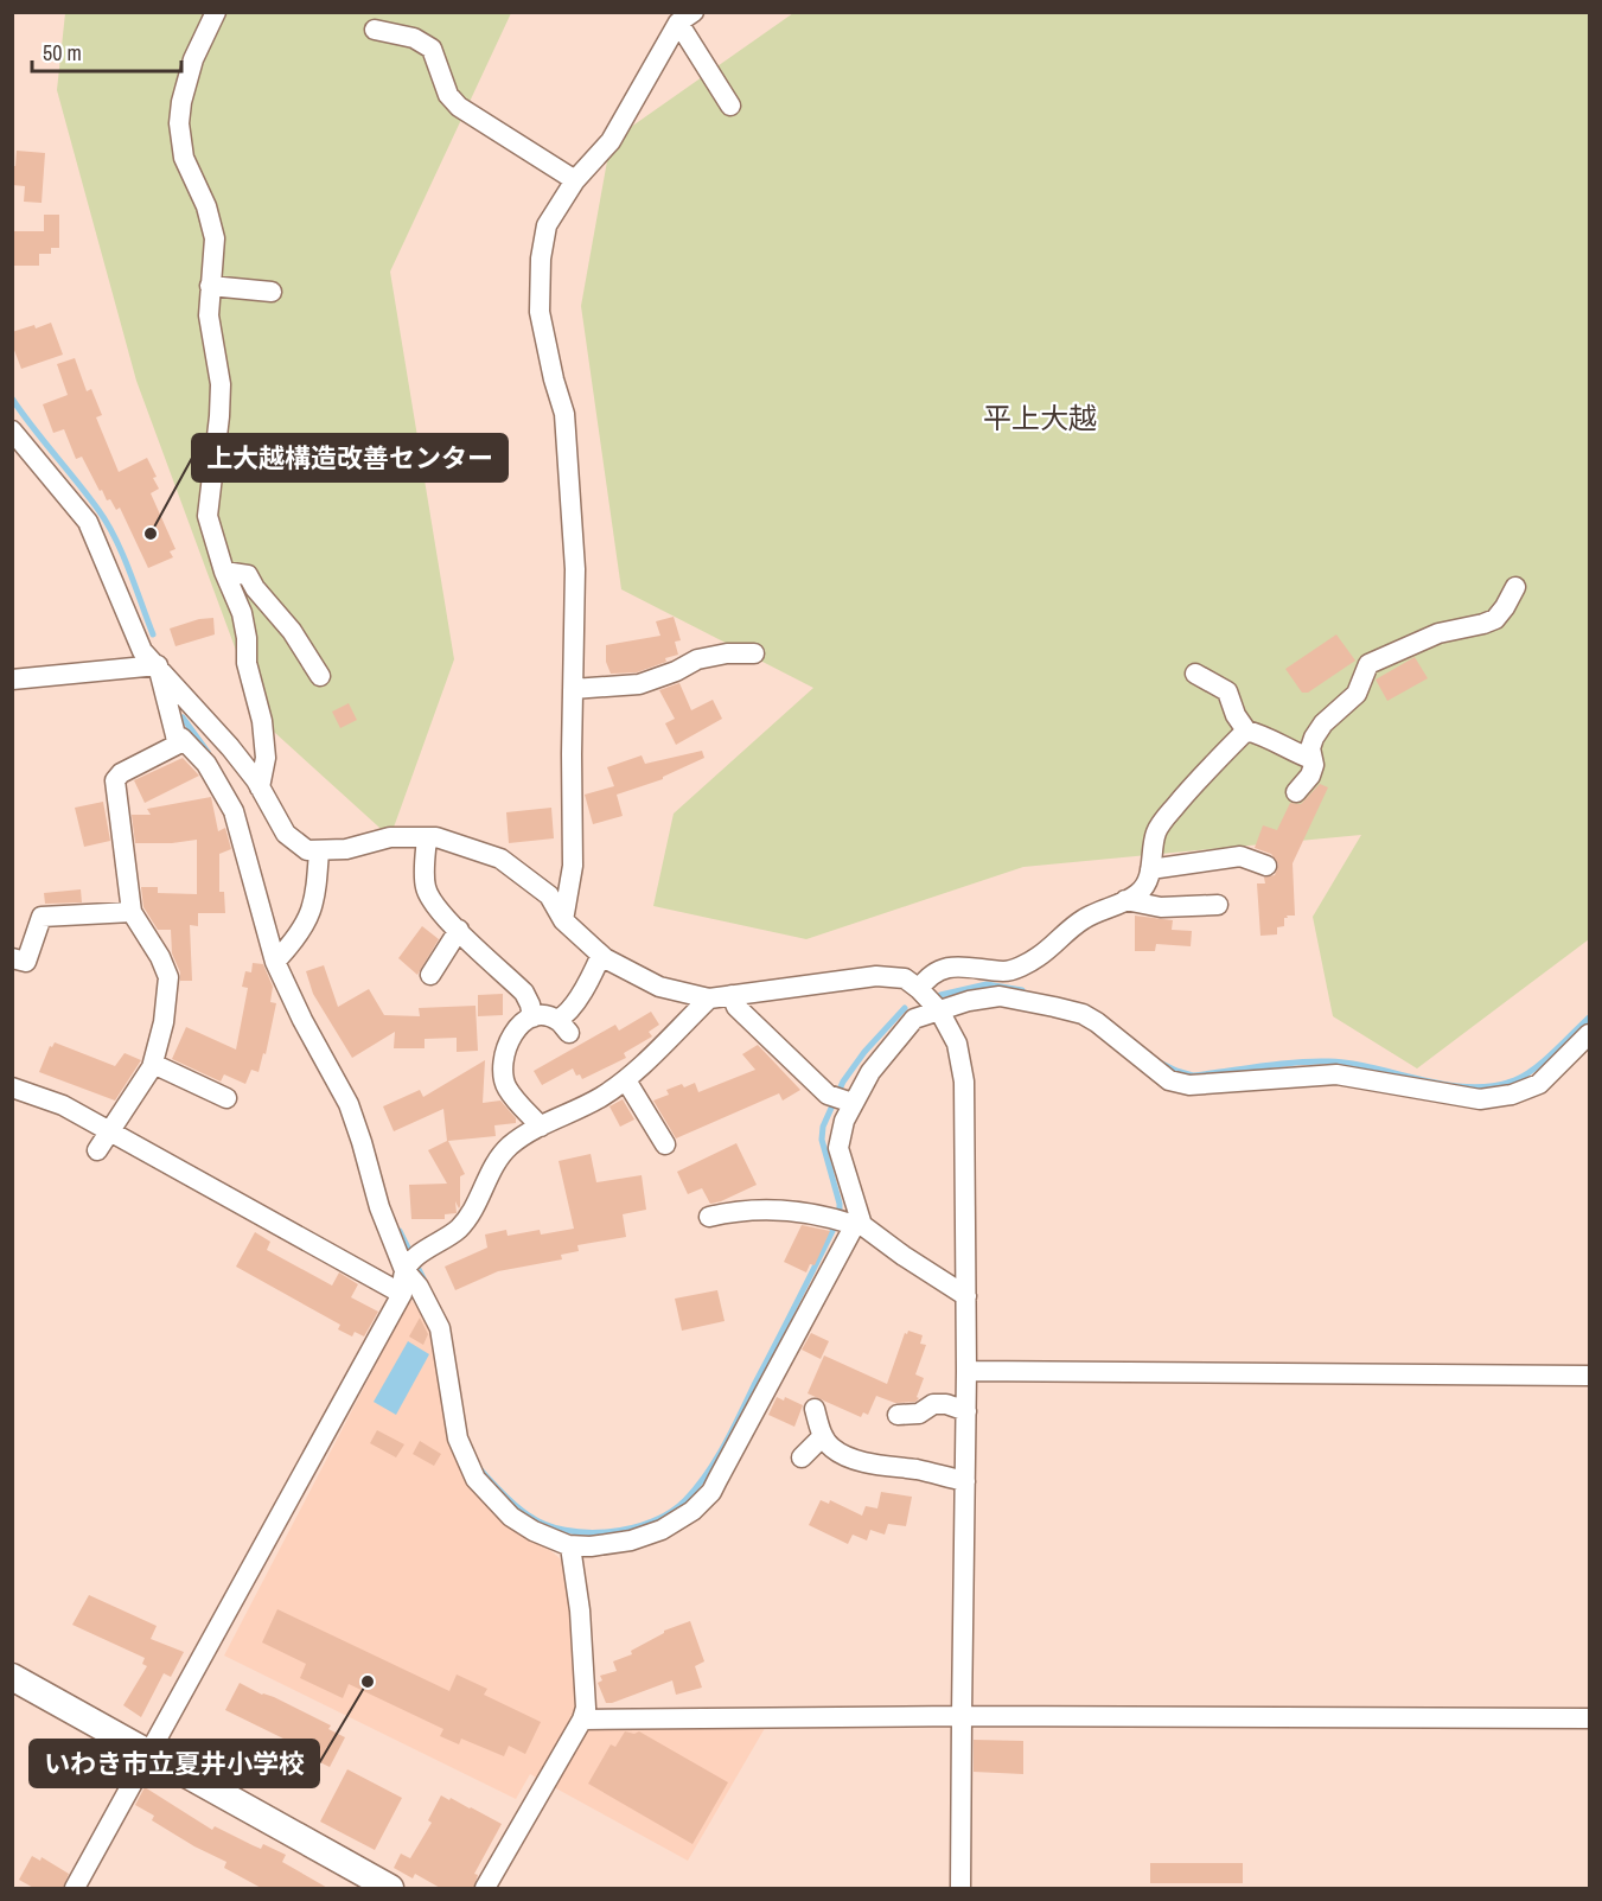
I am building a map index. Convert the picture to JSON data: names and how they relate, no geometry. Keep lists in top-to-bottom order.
{
  "districts": ["平上大越"],
  "places": ["上大越構造改善センター", "いわき市立夏井小学校"],
  "scale_bar": "50 m"
}
